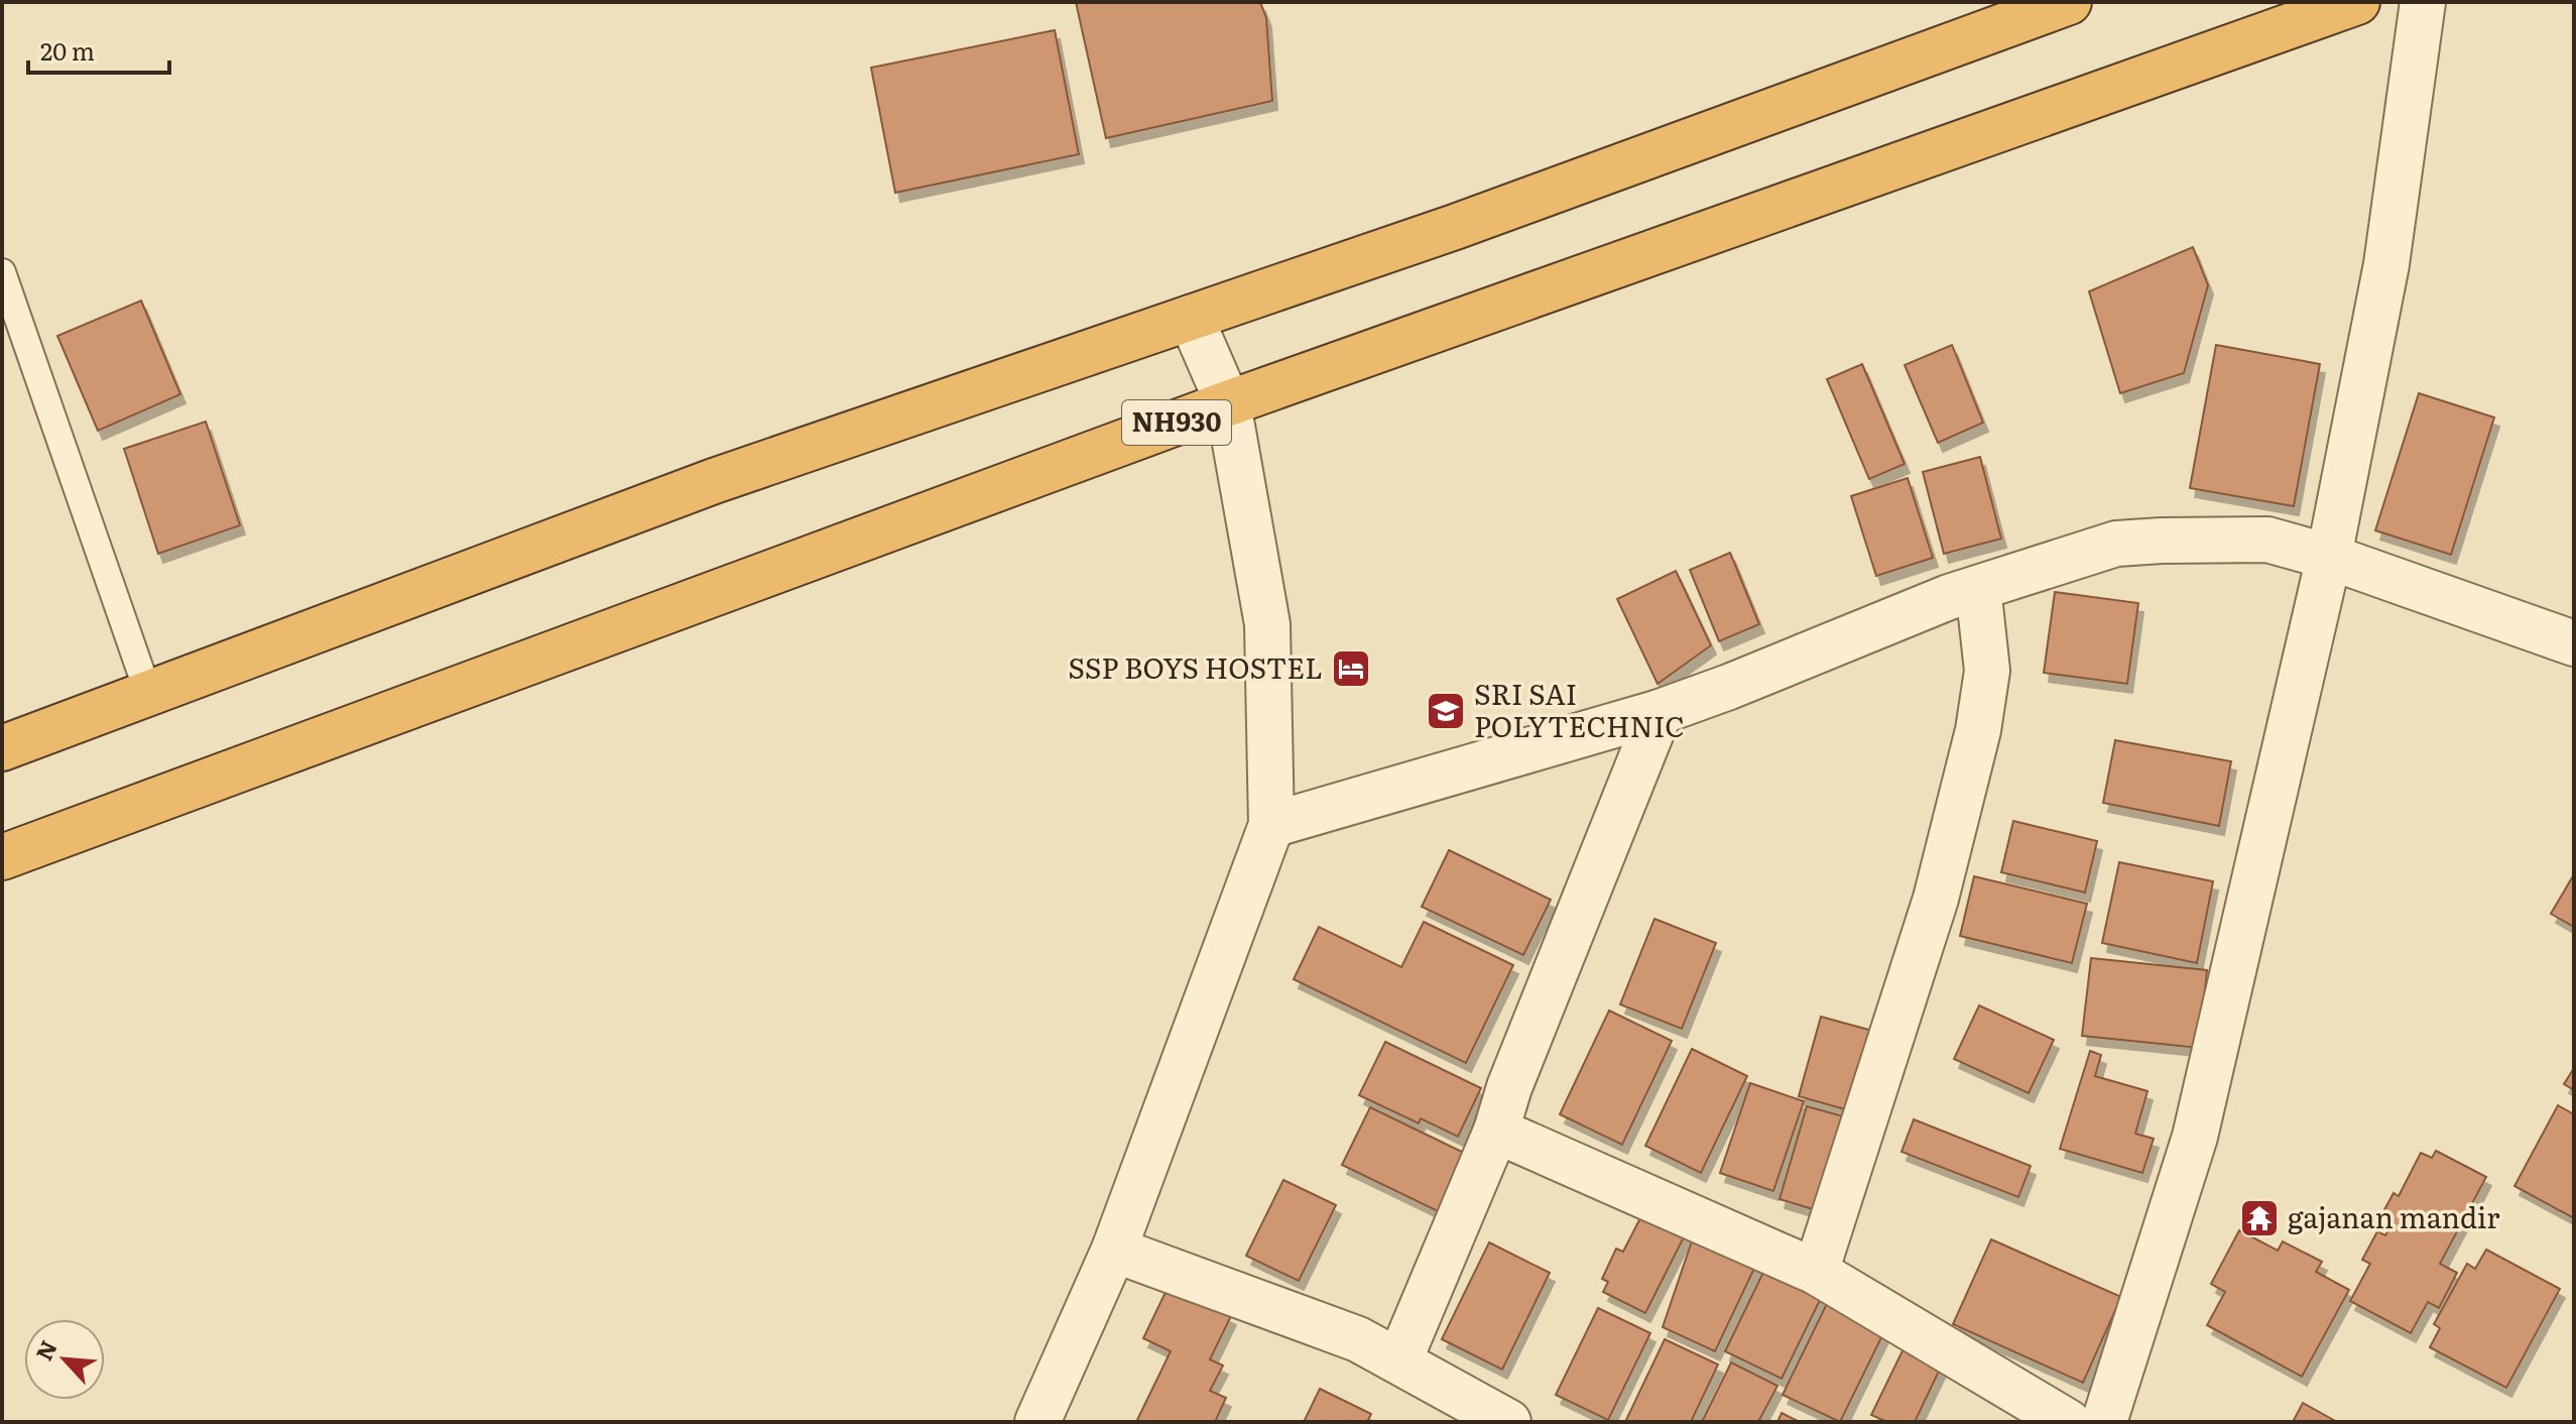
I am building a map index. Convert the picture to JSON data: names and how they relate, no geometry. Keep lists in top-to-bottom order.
{
  "streets": {
    "highway": ["NH930"]
  },
  "places": {
    "hotel": ["SSP BOYS HOSTEL"],
    "school or university": ["SRI SAI POLYTECHNIC"],
    "temple": ["gajanan mandir"]
  },
  "scale_bar": "20 m",
  "north": "top left"
}
